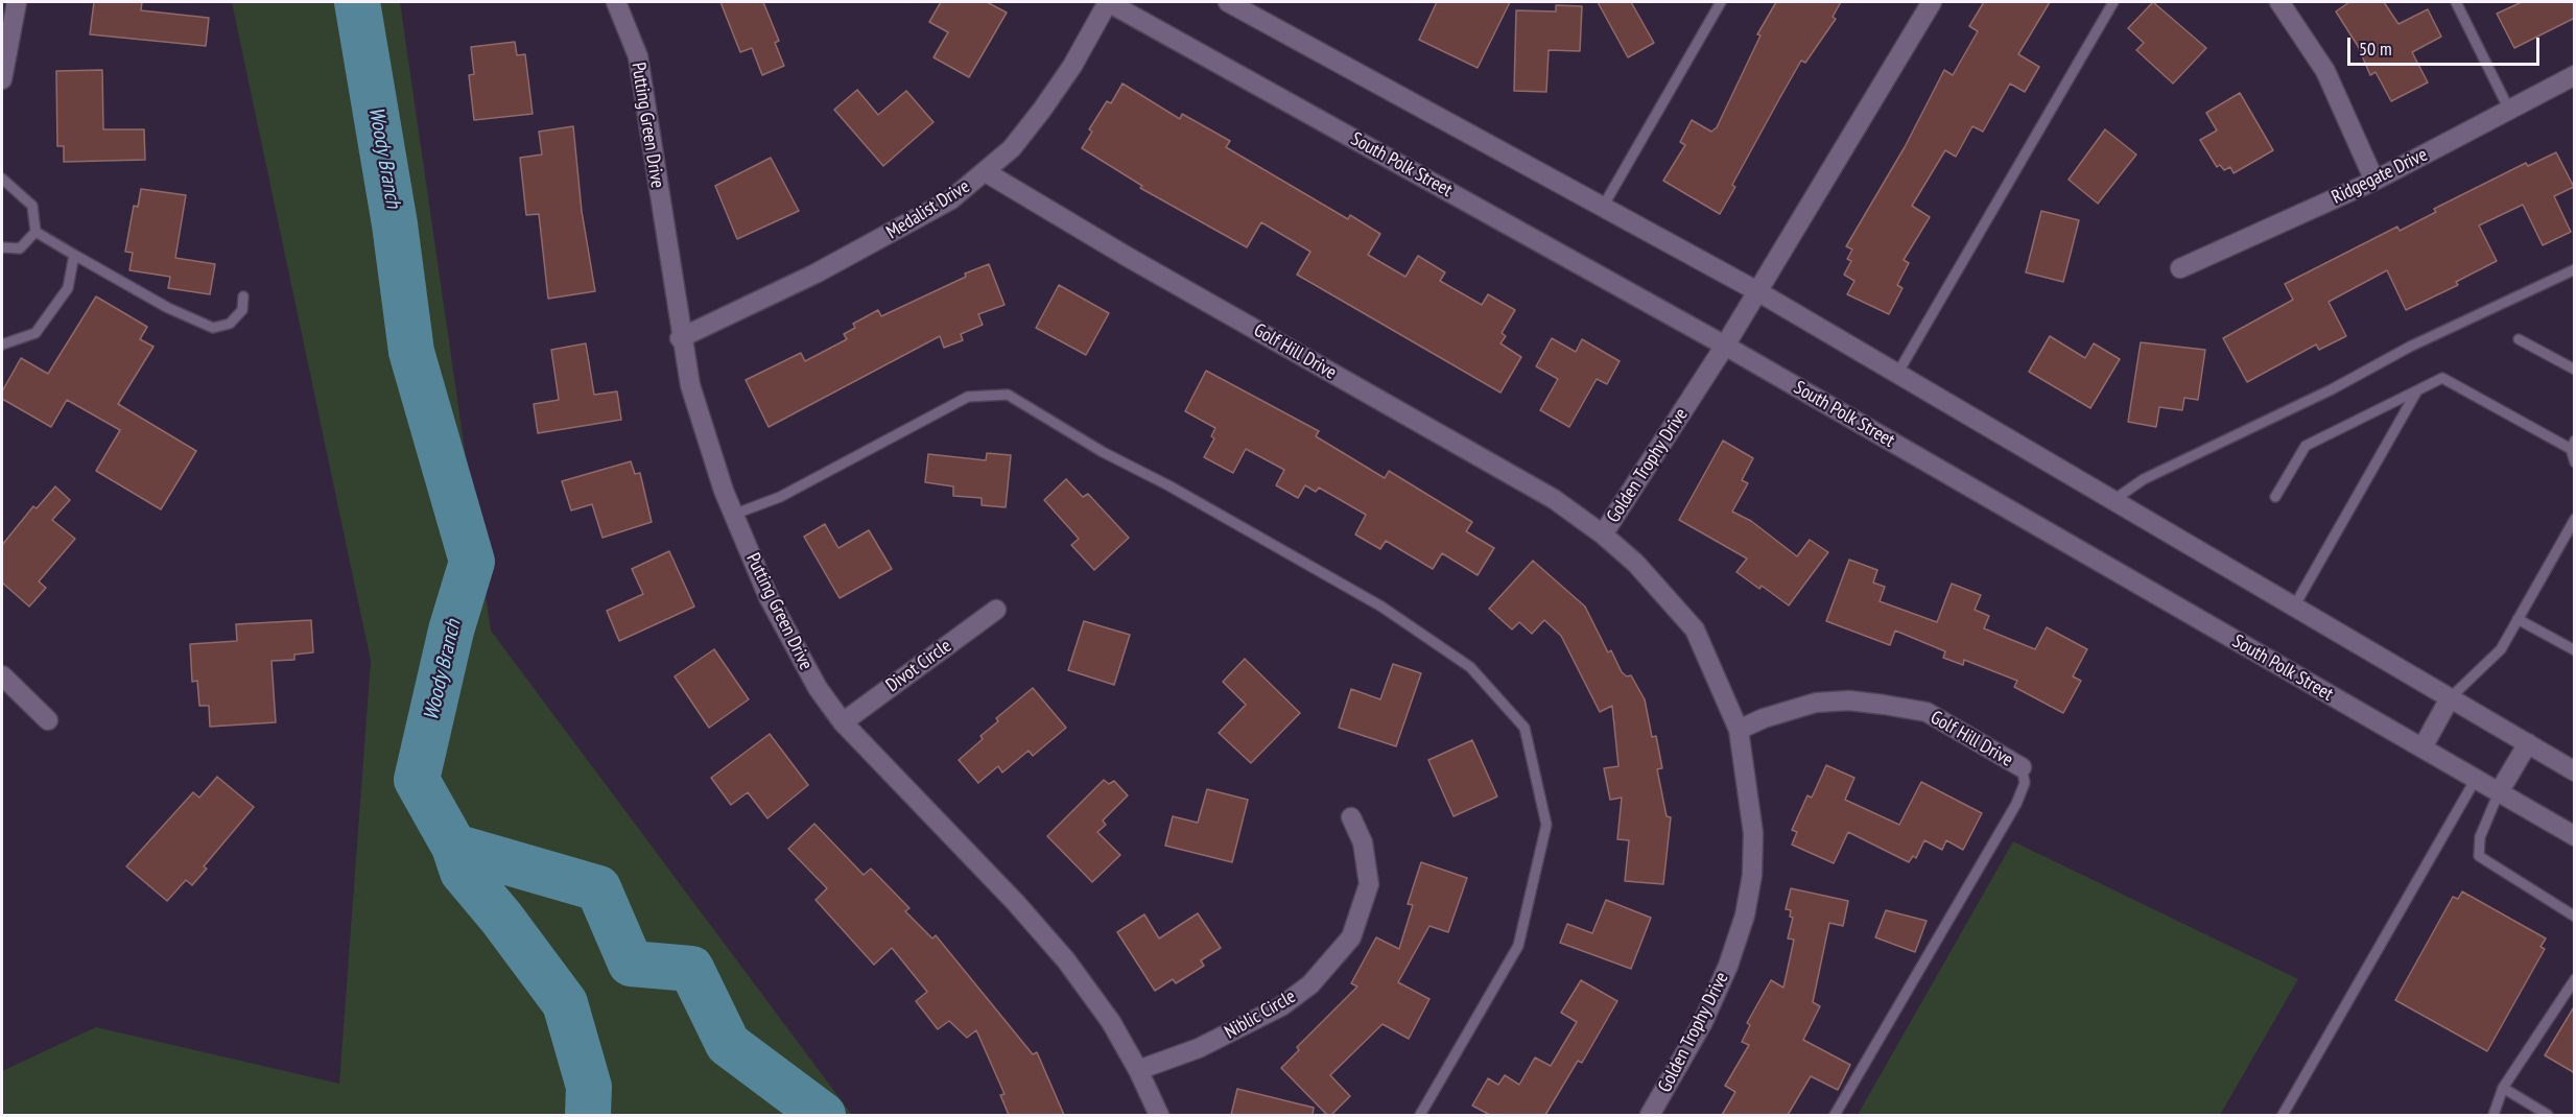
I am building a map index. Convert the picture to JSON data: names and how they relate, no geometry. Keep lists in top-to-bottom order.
{
  "streets": {
    "street": [
      "Putting Green Drive",
      "South Polk Street",
      "Ridgegate Drive",
      "Medalist Drive",
      "Golf Hill Drive",
      "Golden Trophy Drive",
      "Divot Circle",
      "Niblic Circle"
    ]
  },
  "crossings": [
    ["Putting Green Drive", "Medalist Drive"],
    ["Putting Green Drive", "Divot Circle"],
    ["Putting Green Drive", "Niblic Circle"],
    ["South Polk Street", "Medalist Drive"],
    ["South Polk Street", "Golden Trophy Drive"],
    ["Medalist Drive", "Golf Hill Drive"],
    ["Golf Hill Drive", "Golden Trophy Drive"]
  ],
  "water": ["Woody Branch"],
  "scale_bar": "50 m"
}
